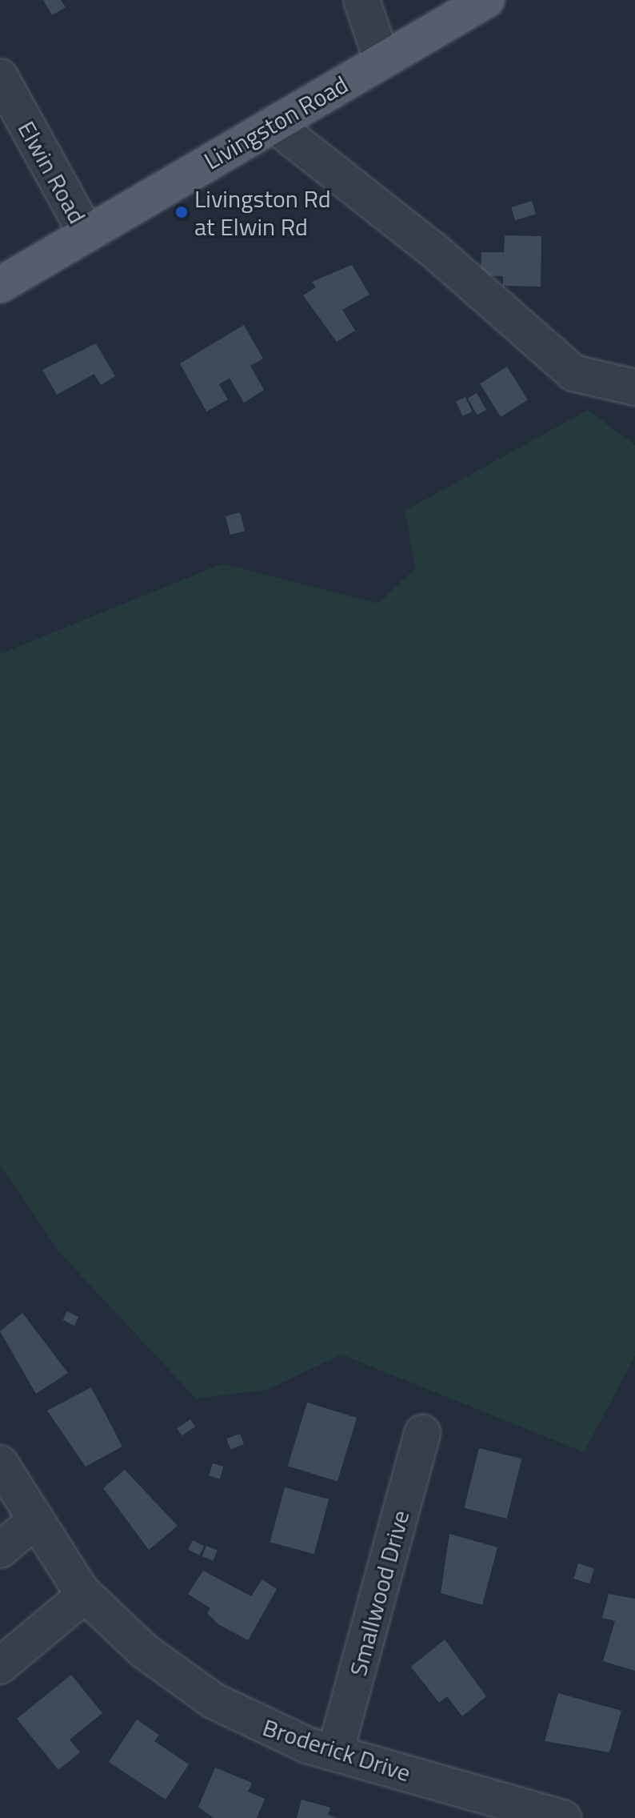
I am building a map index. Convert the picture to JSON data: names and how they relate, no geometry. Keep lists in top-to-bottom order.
{
  "streets": {
    "main road": ["Livingston Road"],
    "street": ["Elwin Road", "Smallwood Drive", "Broderick Drive"]
  },
  "crossings": [
    ["Livingston Road", "Elwin Road"],
    ["Smallwood Drive", "Broderick Drive"]
  ],
  "places": ["Livingston Rd at Elwin Rd"]
}
